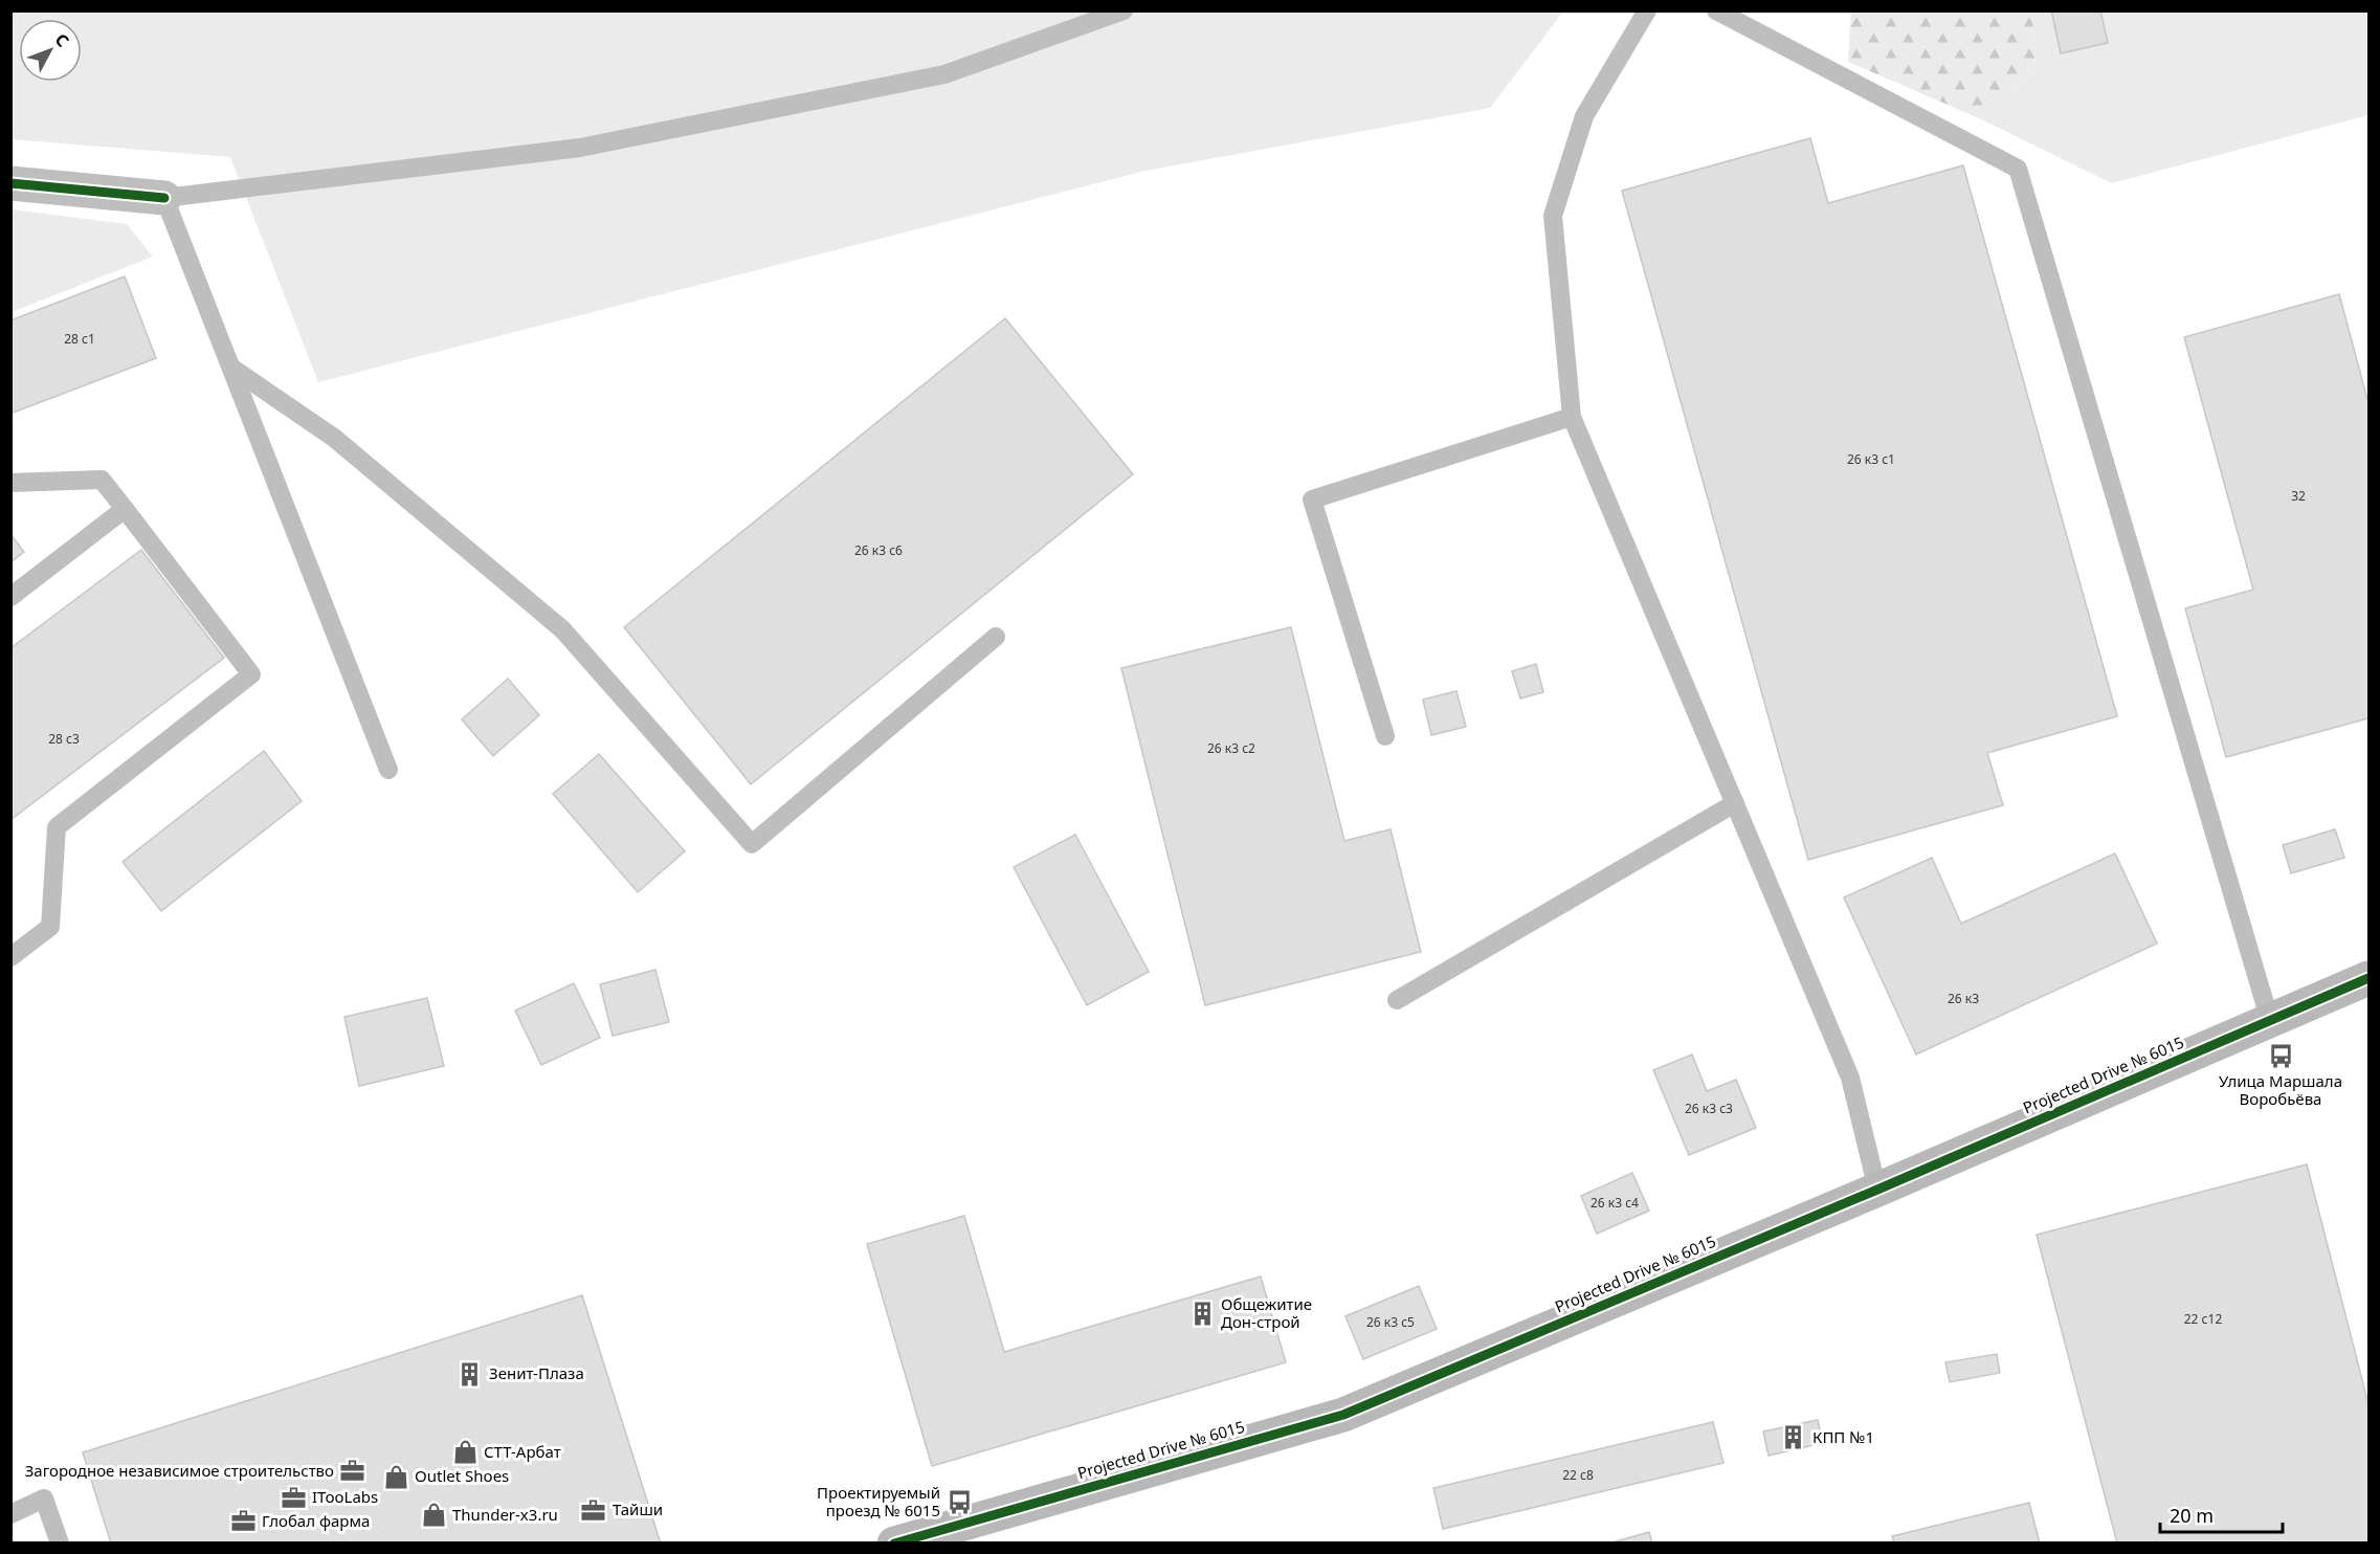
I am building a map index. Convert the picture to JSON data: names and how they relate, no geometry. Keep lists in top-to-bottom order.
{
  "streets": {
    "street": ["Projected Drive № 6015"]
  },
  "places": {
    "bus stop": ["Улица Маршала Воробьёва", "Проектируемый проезд № 6015"],
    "building": ["Общежитие Дон-строй", "Зенит-Плаза", "КПП №1"],
    "shop": ["СТТ-Арбат", "Outlet Shoes", "Thunder-x3.ru"],
    "office": [
      "Загородное независимое строительство",
      "ITooLabs",
      "Тайши",
      "Глобал фарма"
    ]
  },
  "house_numbers": [
    "28 с1",
    "26 к3 с1",
    "32",
    "26 к3 с6",
    "28 с3",
    "26 к3 с2",
    "26 к3",
    "26 к3 с3",
    "26 к3 с4",
    "22 с12",
    "26 к3 с5",
    "22 с8"
  ],
  "scale_bar": "20 m",
  "north": "top right"
}
